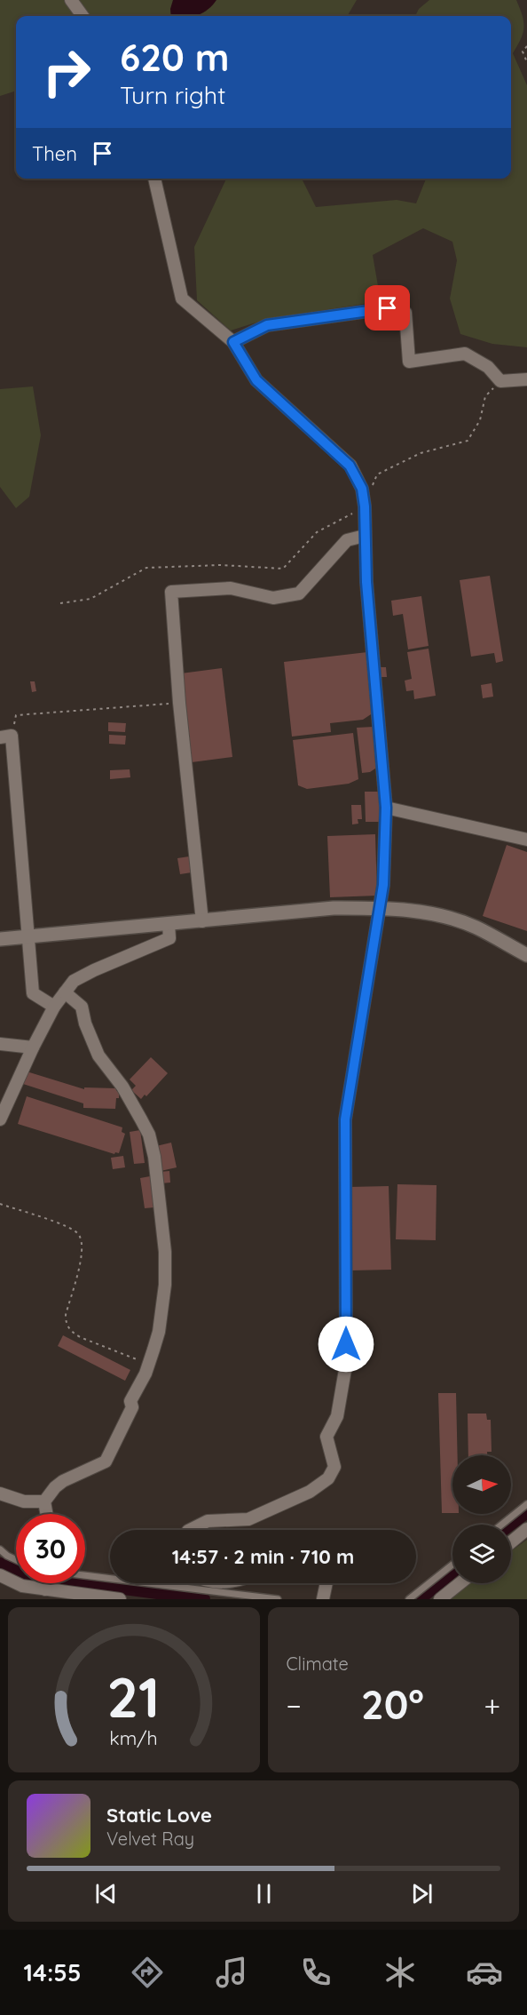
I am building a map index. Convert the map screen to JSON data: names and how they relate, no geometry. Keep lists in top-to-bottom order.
{
  "north": "right",
  "page": {
    "turn": ["620 m", "Turn right"],
    "then": "Then",
    "limit": "30",
    "trip": "14:57 · 2 min · 710 m",
    "tile": "Climate",
    "heat": ["−", "20°", "+"],
    "song": ["Static Love", "Velvet Ray"],
    "tabs": "14:55",
    "gauge": ["21", "km/h"]
  }
}
